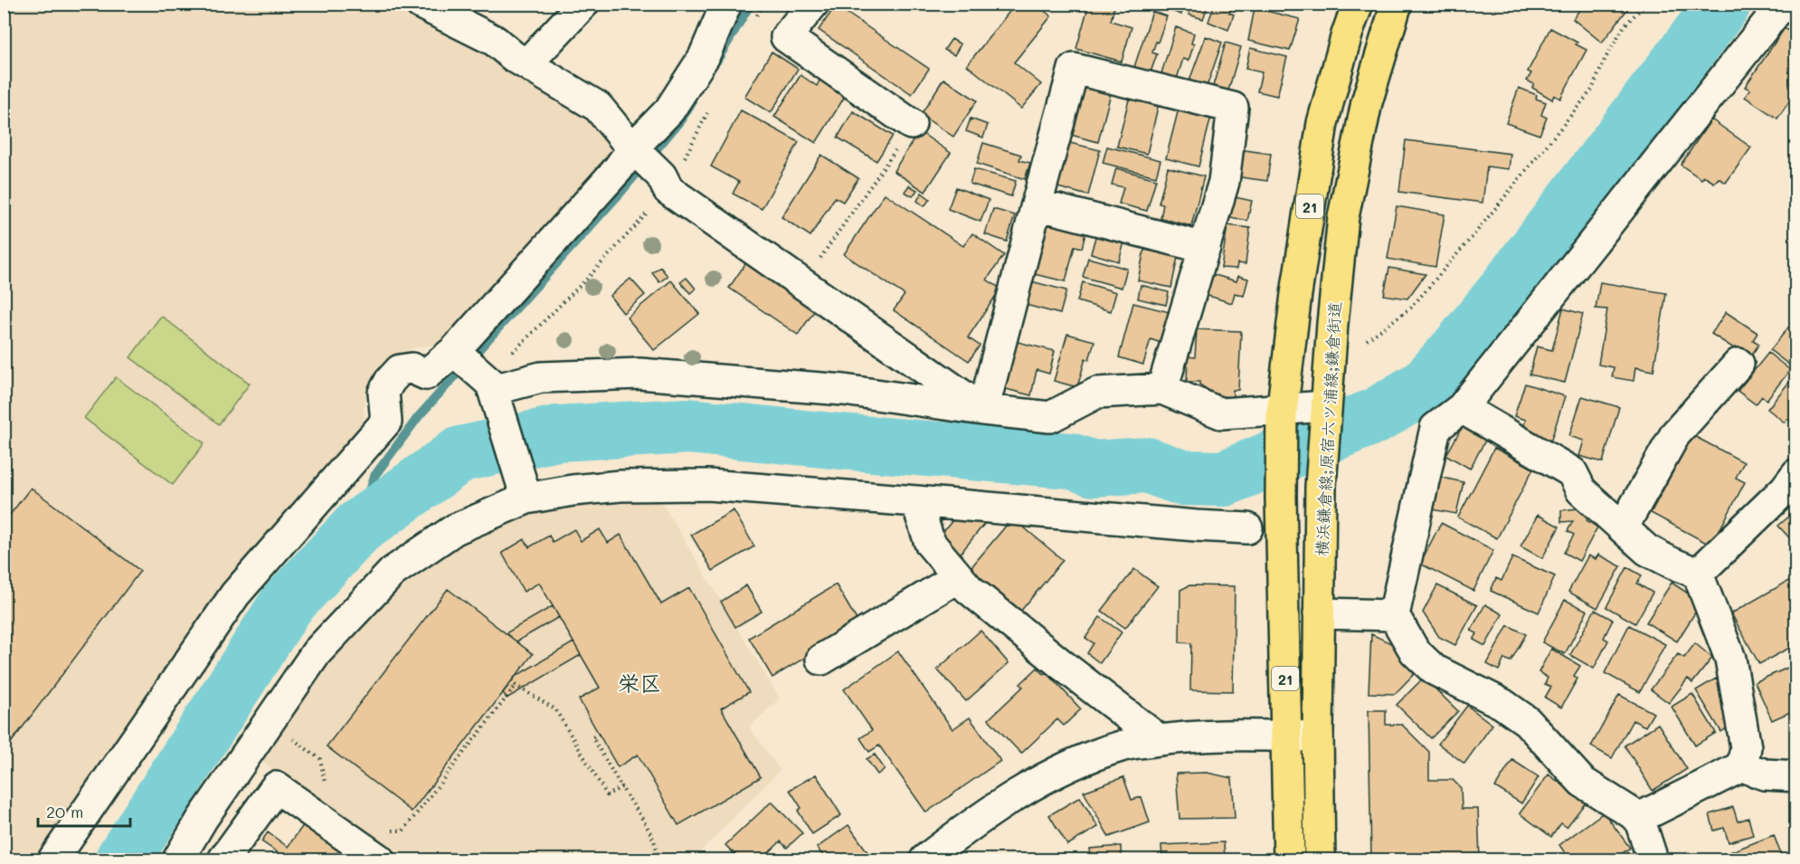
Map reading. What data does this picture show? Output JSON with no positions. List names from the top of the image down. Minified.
{"streets":{"main road":["21","横浜鎌倉線;原宿六ツ浦線;鎌倉街道"]},"districts":["栄区"],"scale_bar":"20 m"}
